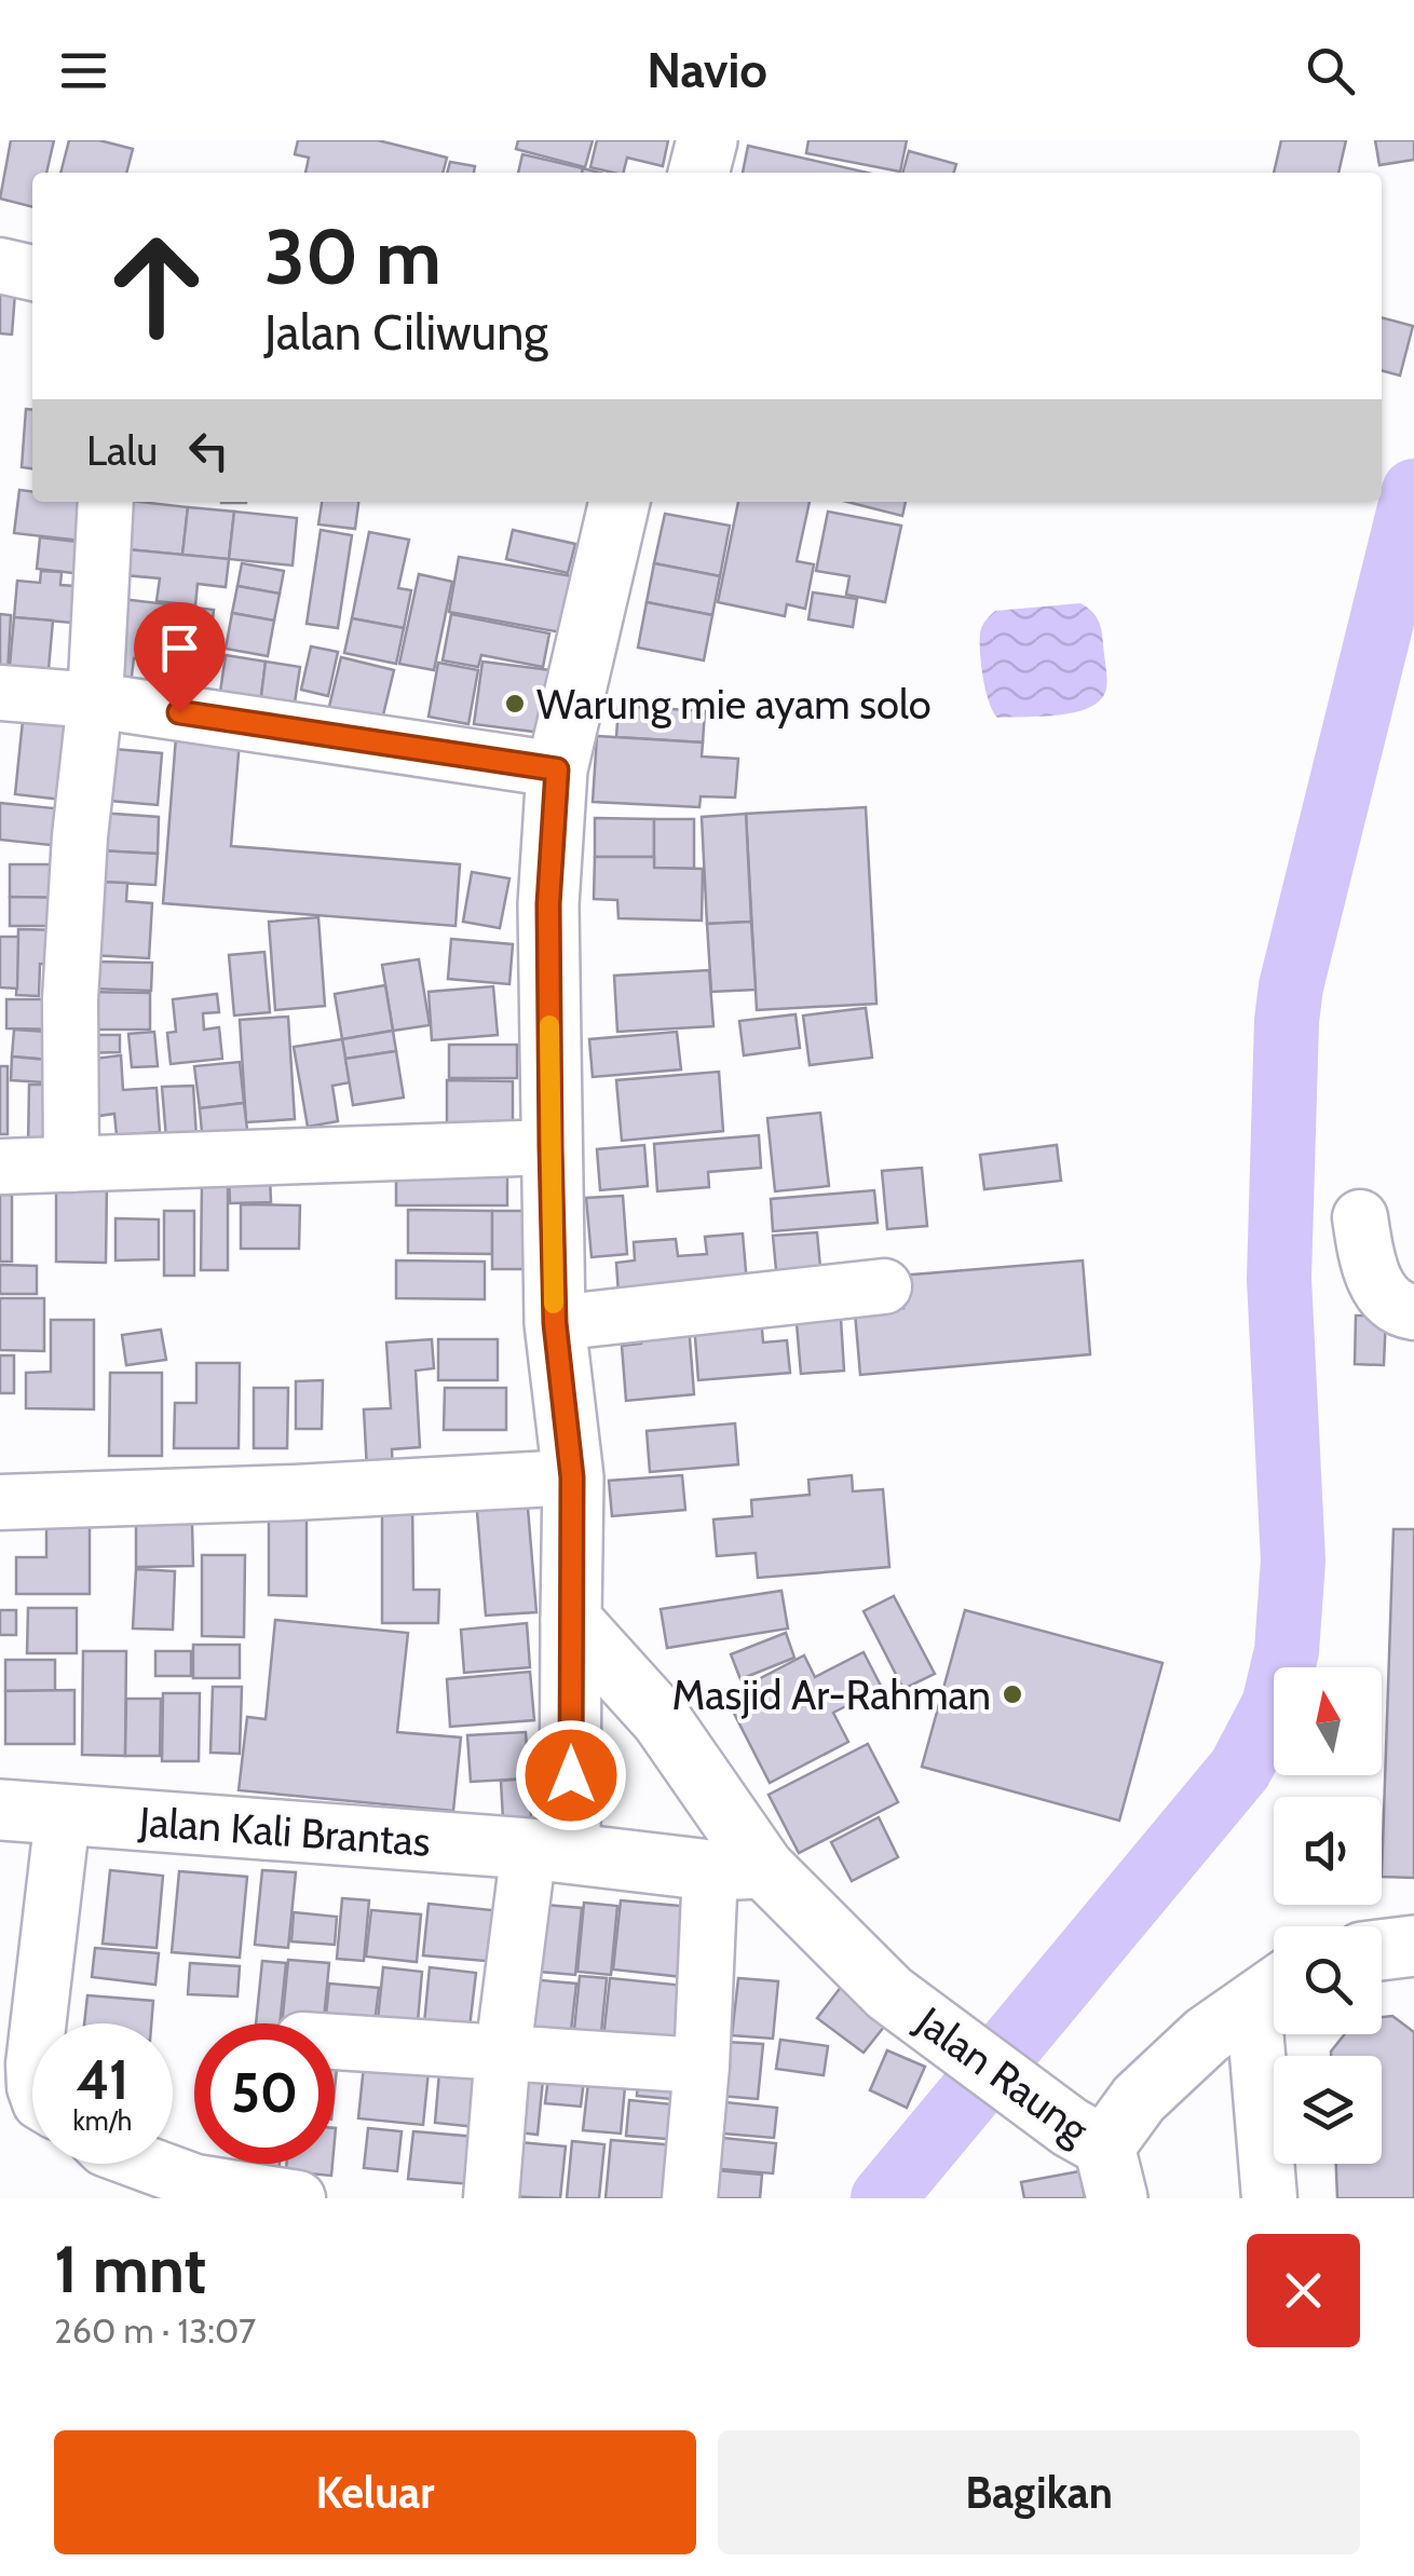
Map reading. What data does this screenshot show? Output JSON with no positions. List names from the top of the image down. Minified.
{"streets":{"main road":["Jalan Kali Brantas","Jalan Raung"]},"crossings":[["Jalan Kali Brantas","Jalan Raung"]],"places":["Warung mie ayam solo","Masjid Ar-Rahman"],"north":"top","page":{"header":"Navio","turn":["30 m","Jalan Ciliwung"],"then":"Lalu","speed":"41 km/h","limit":"50","heading":["1 mnt","260 m · 13:07"],"buttons":["Keluar","Bagikan"]}}
